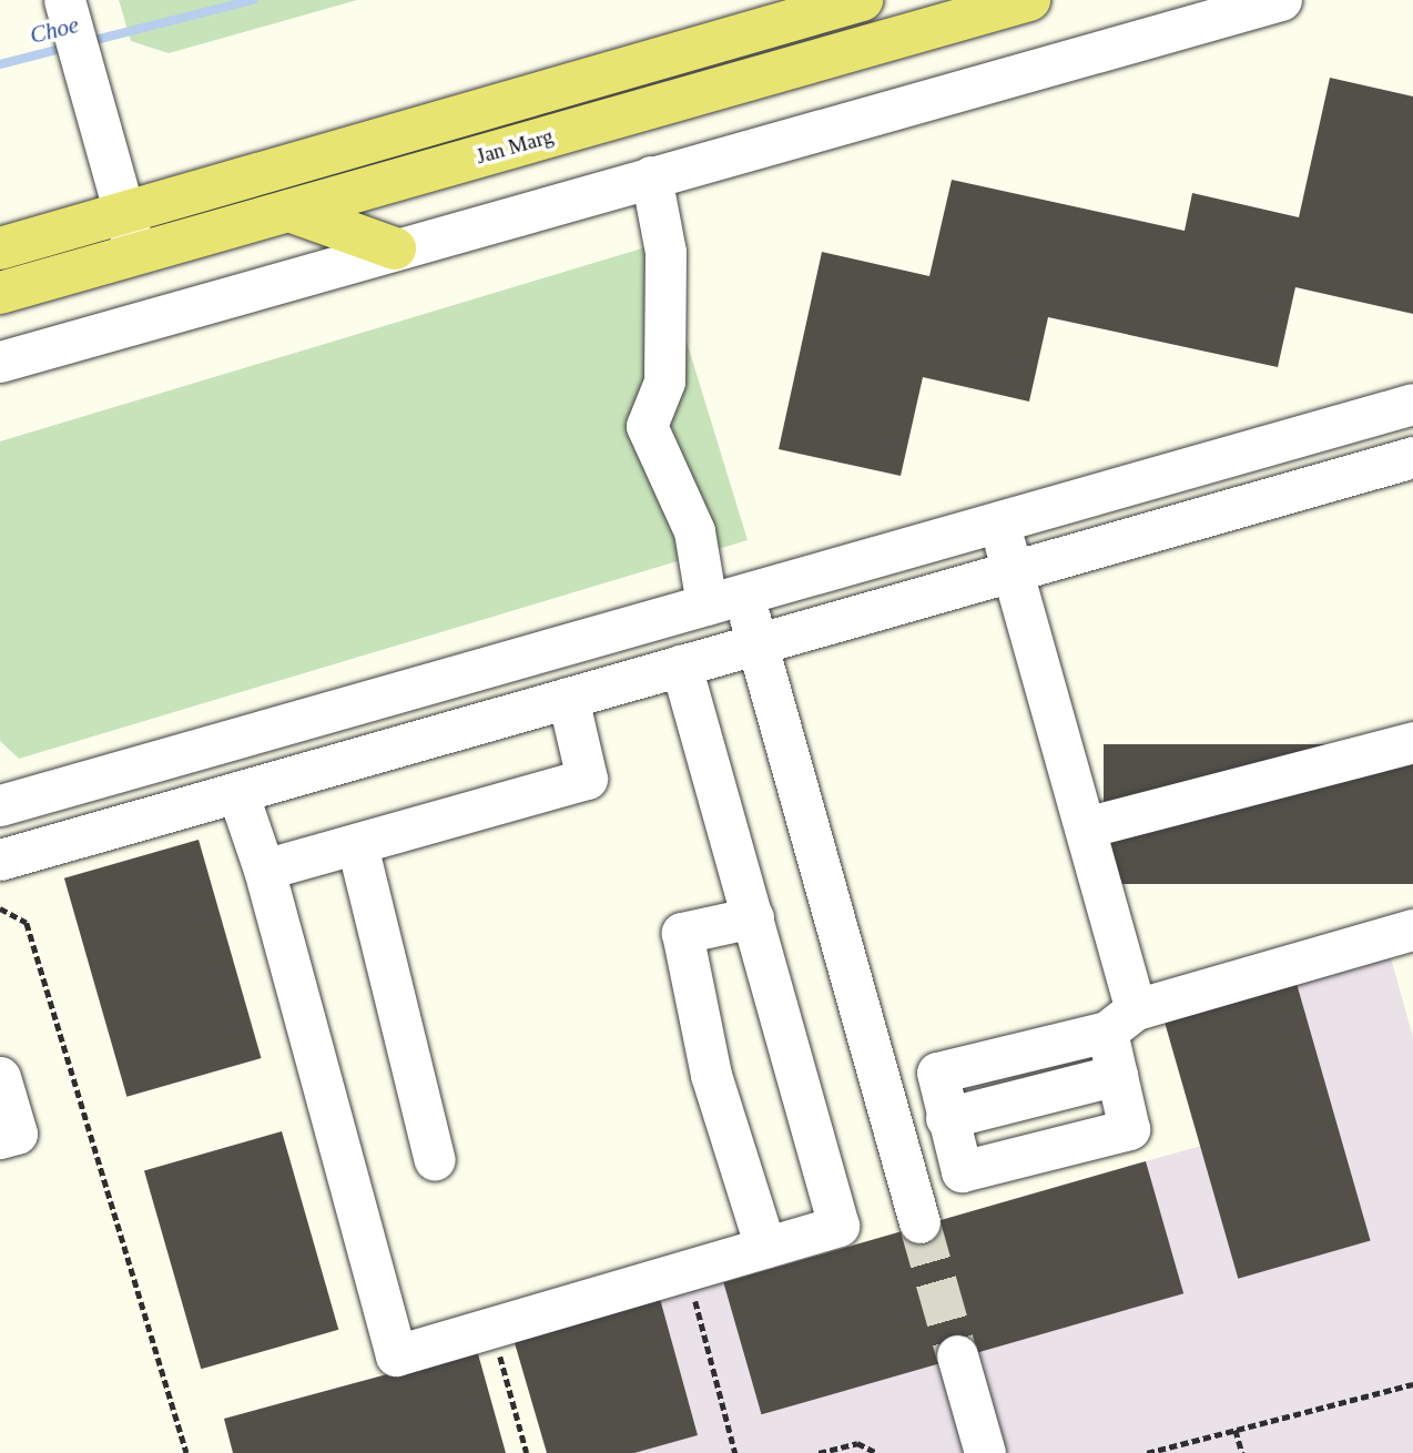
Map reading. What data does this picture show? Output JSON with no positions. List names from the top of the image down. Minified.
{"streets":{"main road":["Jan Marg"]},"water":["Choe"]}
